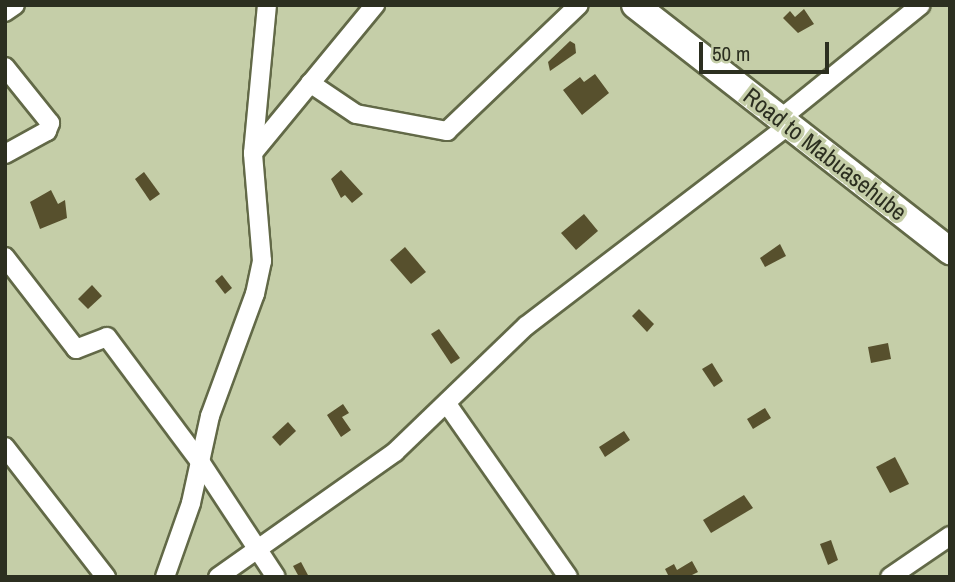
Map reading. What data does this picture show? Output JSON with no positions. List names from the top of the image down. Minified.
{"streets":{"main road":["Road to Mabuasehube"]},"scale_bar":"50 m"}
